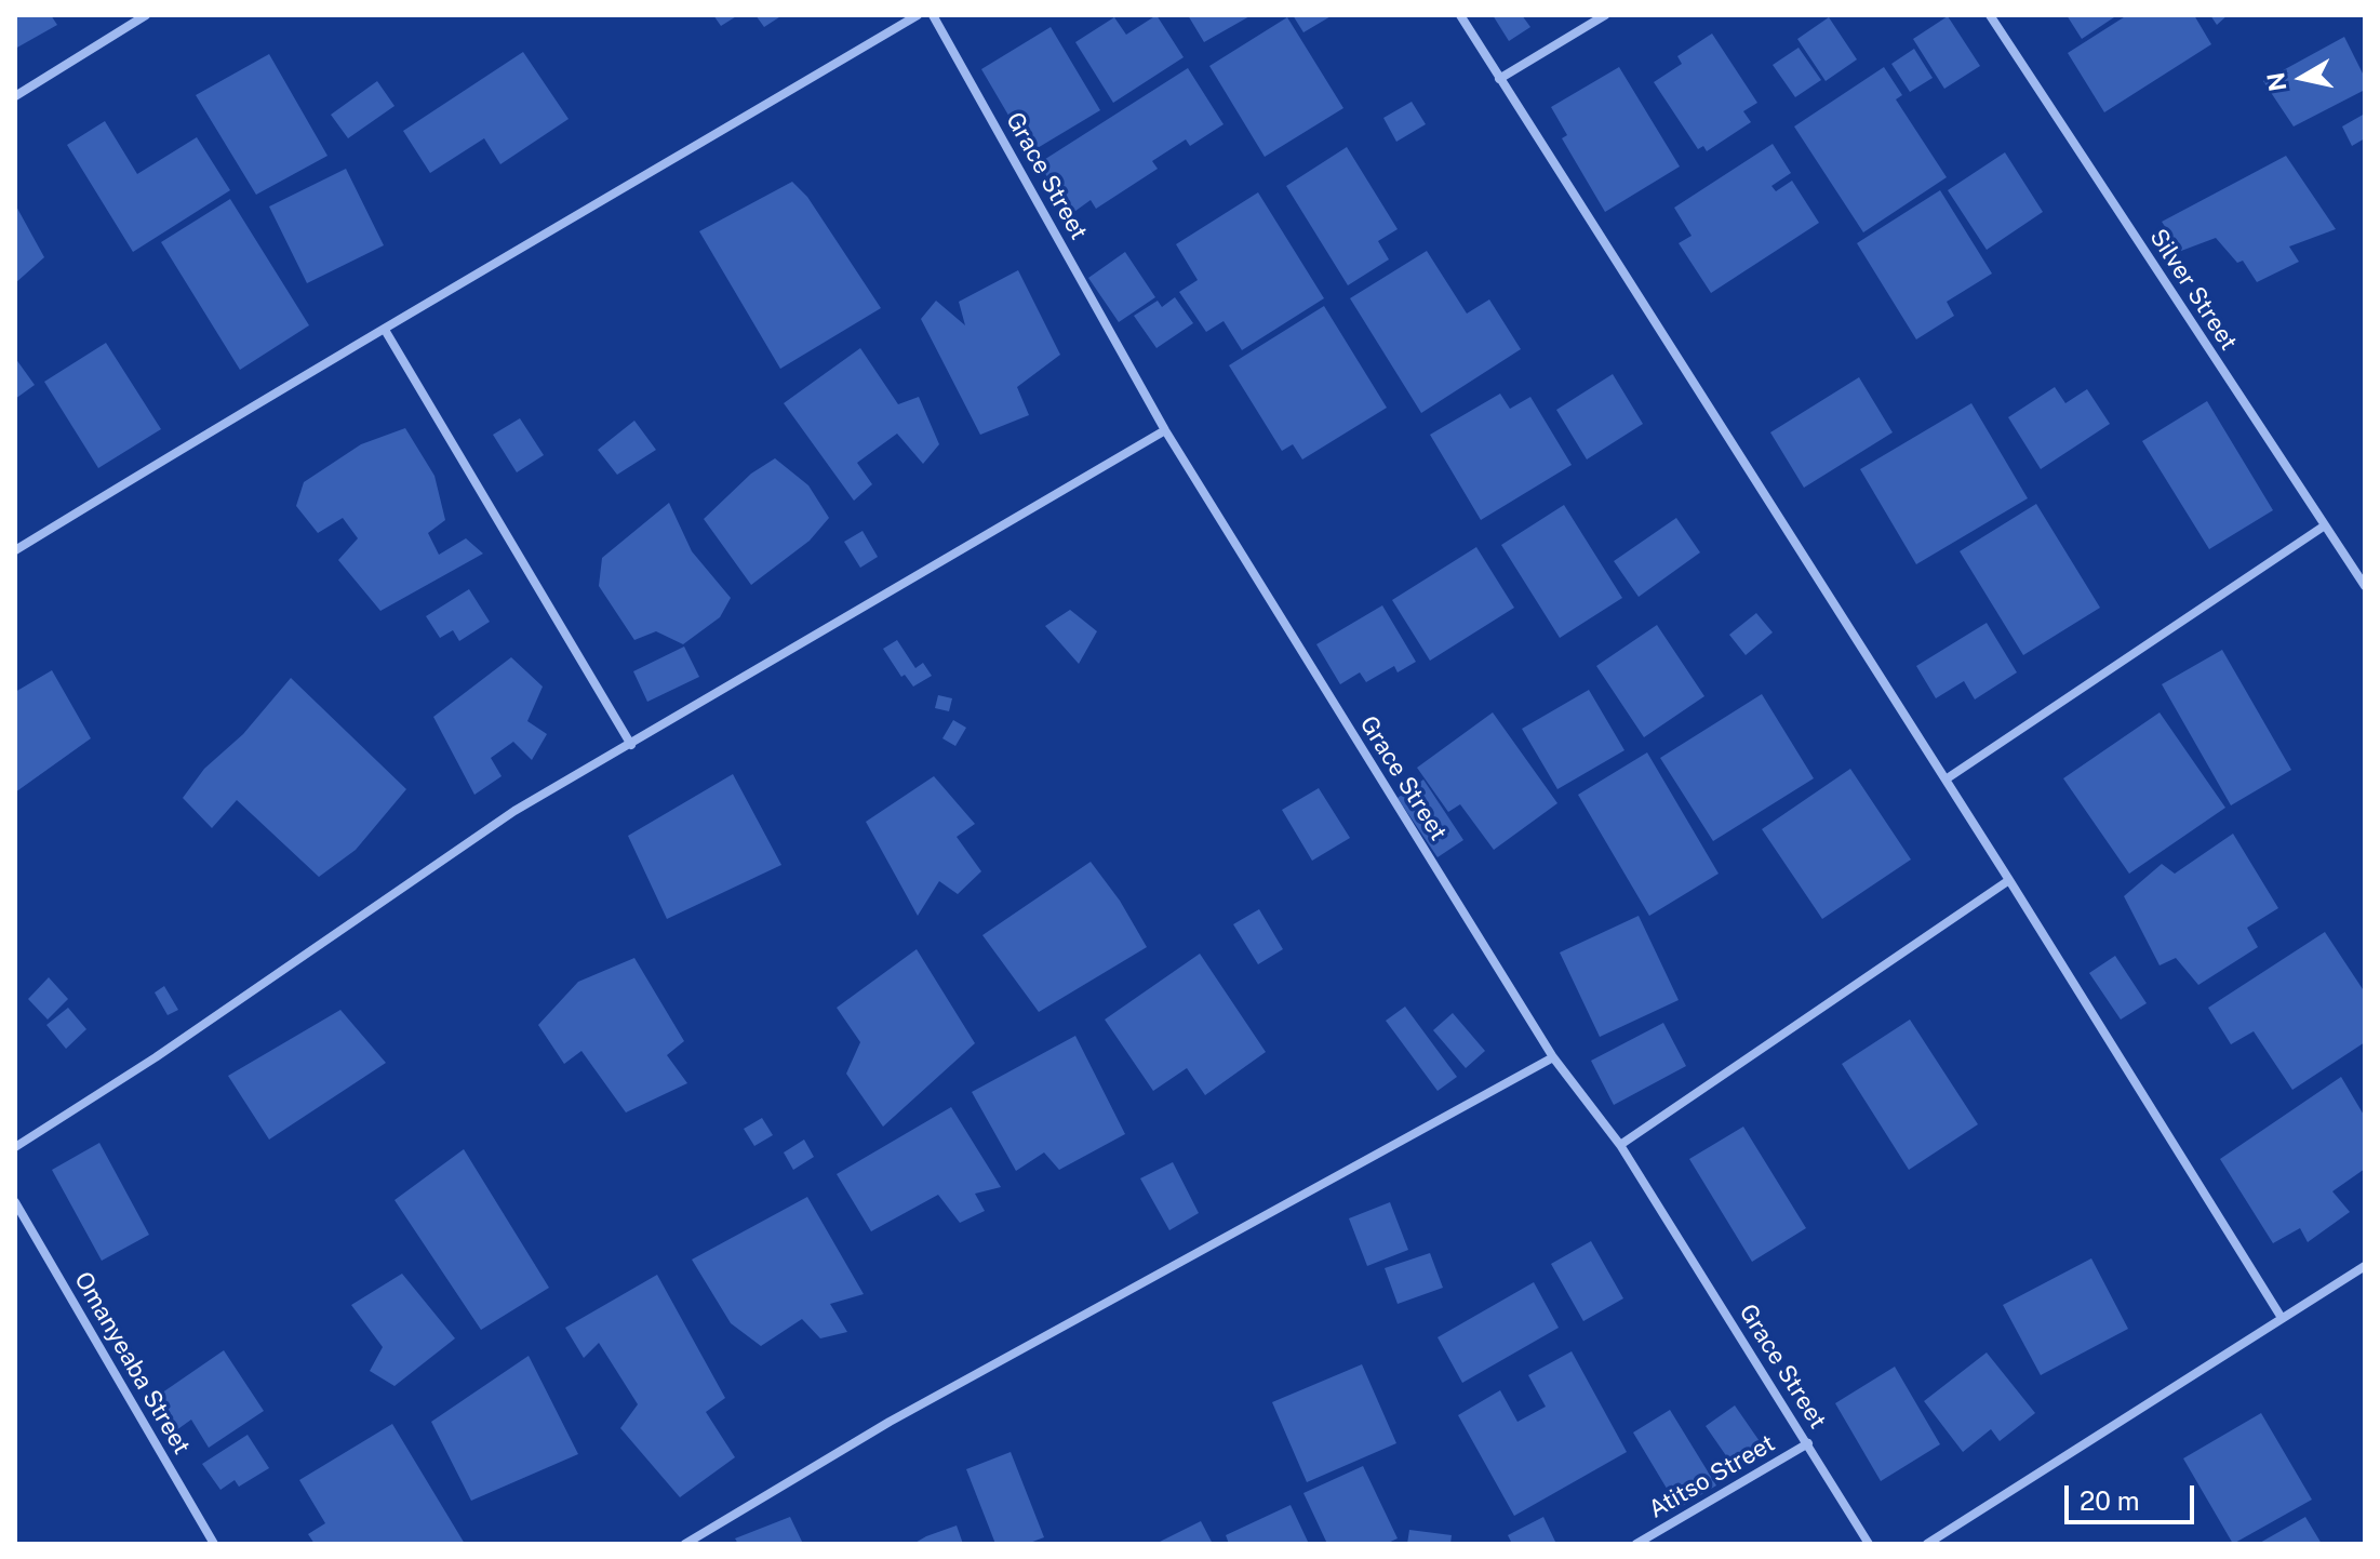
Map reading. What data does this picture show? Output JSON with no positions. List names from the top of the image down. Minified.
{"streets":{"street":["Grace Street","Silver Street","Omanyeaba Street","Atitso Street"]},"crossings":[["Grace Street","Atitso Street"]],"scale_bar":"20 m","north":"left"}
